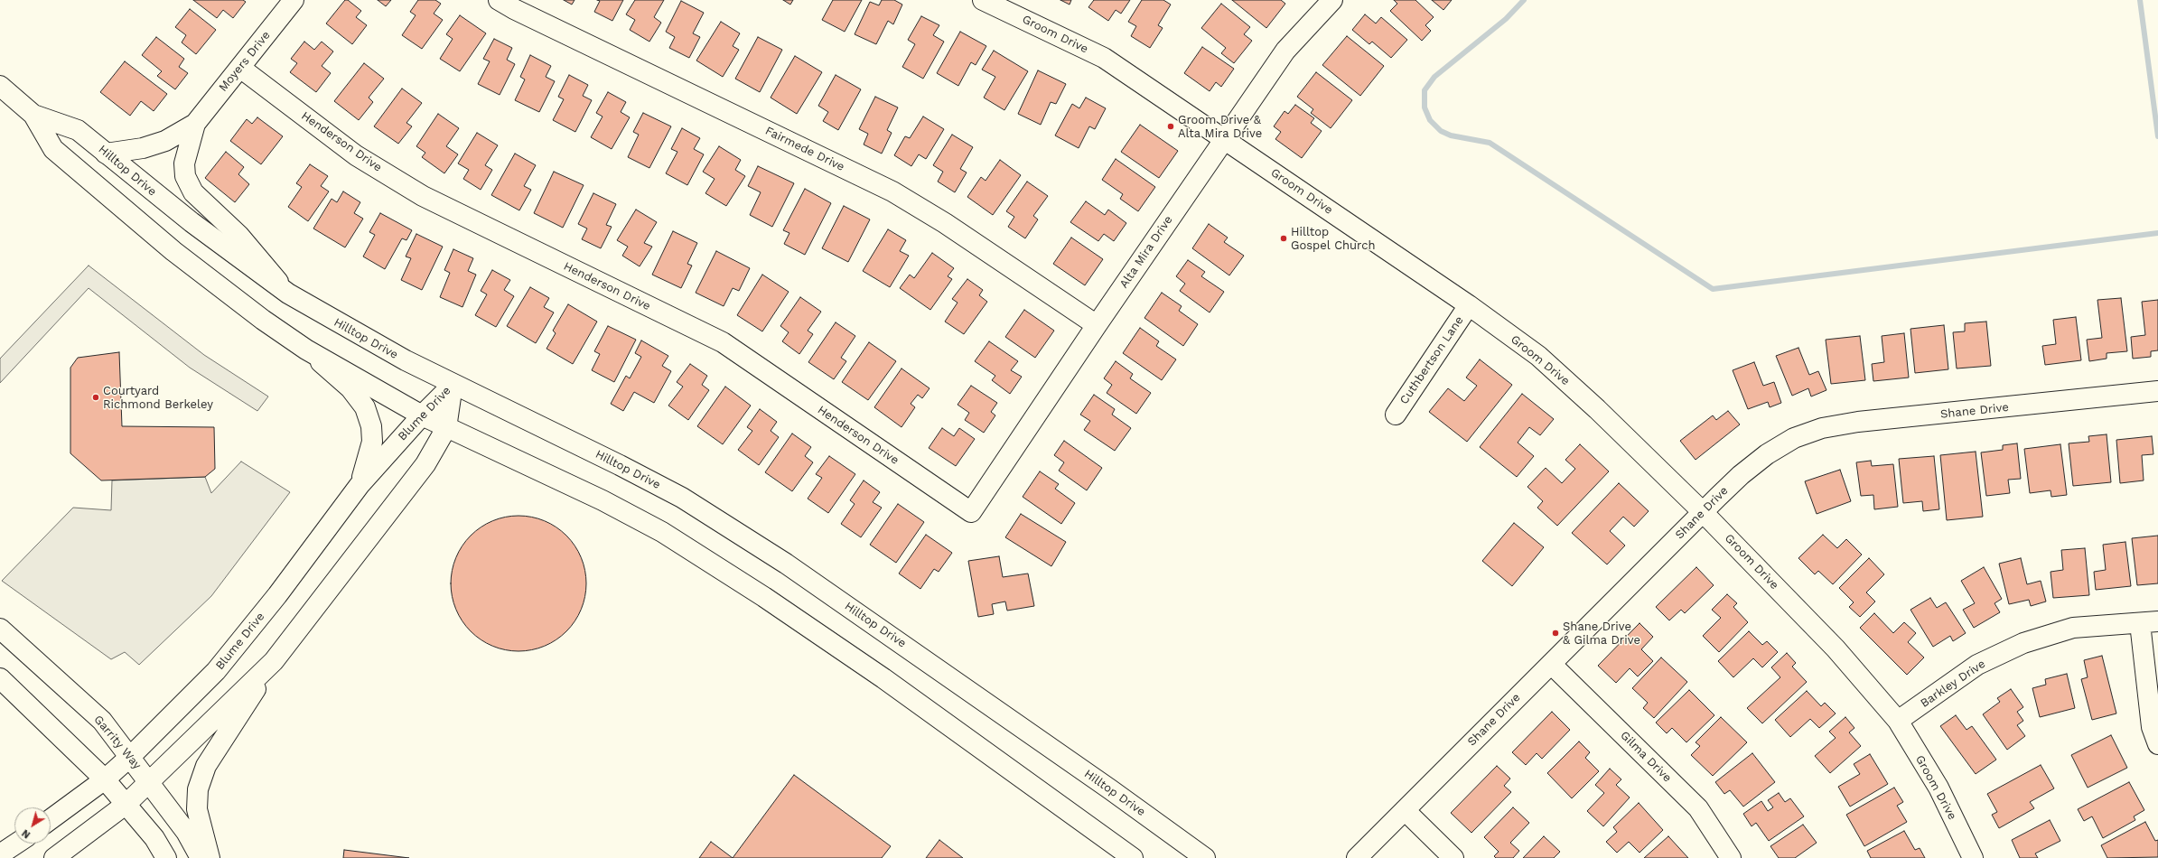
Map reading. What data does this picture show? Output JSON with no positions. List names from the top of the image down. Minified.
{"streets":{"street":["Groom Drive","Moyers Drive","Henderson Drive","Fairmede Drive","Hilltop Drive","Alta Mira Drive","Cuthbertson Lane","Shane Drive","Blume Drive","Barkley Drive","Garrity Way","Gilma Drive"]},"crossings":[["Groom Drive","Alta Mira Drive"],["Groom Drive","Cuthbertson Lane"],["Groom Drive","Shane Drive"],["Groom Drive","Barkley Drive"],["Moyers Drive","Henderson Drive"],["Henderson Drive","Alta Mira Drive"],["Fairmede Drive","Alta Mira Drive"],["Hilltop Drive","Blume Drive"],["Shane Drive","Gilma Drive"],["Blume Drive","Garrity Way"]],"places":["Groom Drive & Alta Mira Drive","Hilltop Gospel Church","Courtyard Richmond Berkeley","Shane Drive & Gilma Drive"],"north":"bottom left"}
